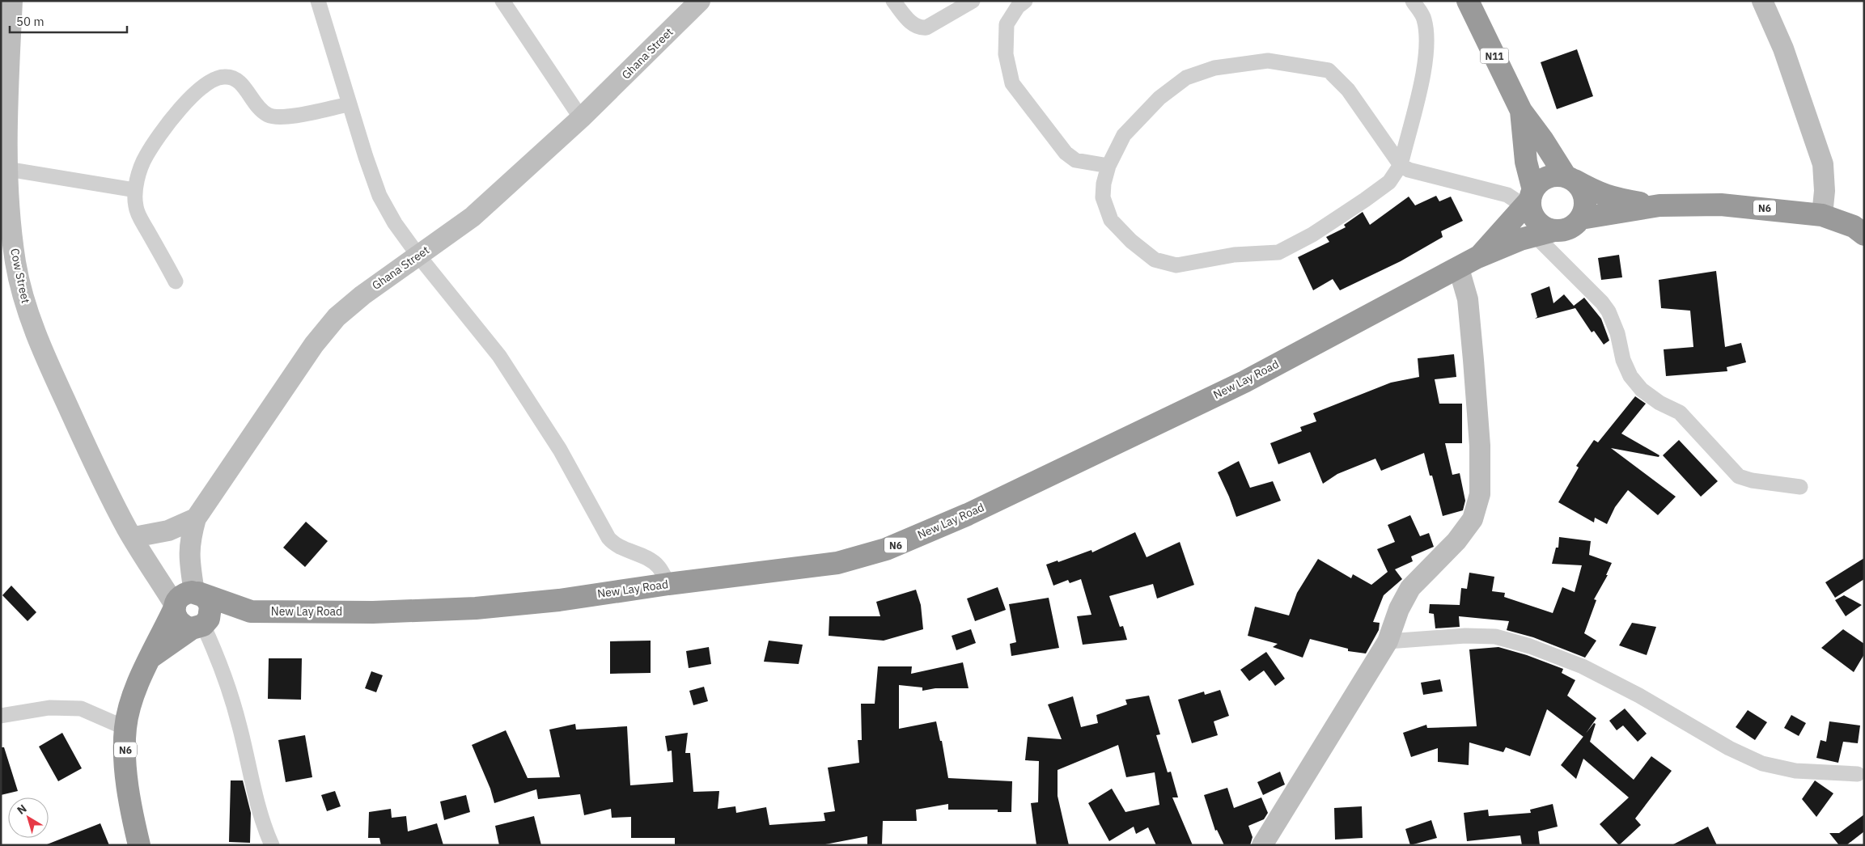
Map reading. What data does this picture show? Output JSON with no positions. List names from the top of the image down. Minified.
{"streets":{"highway":["N11","N6","New Lay Road"],"street":["Ghana Street","Cow Street"]},"crossings":[["Ghana Street","N6"],["Ghana Street","Cow Street"],["N11","N6"],["N6","Cow Street"],["N6","New Lay Road"]],"scale_bar":"50 m","north":"top left"}
